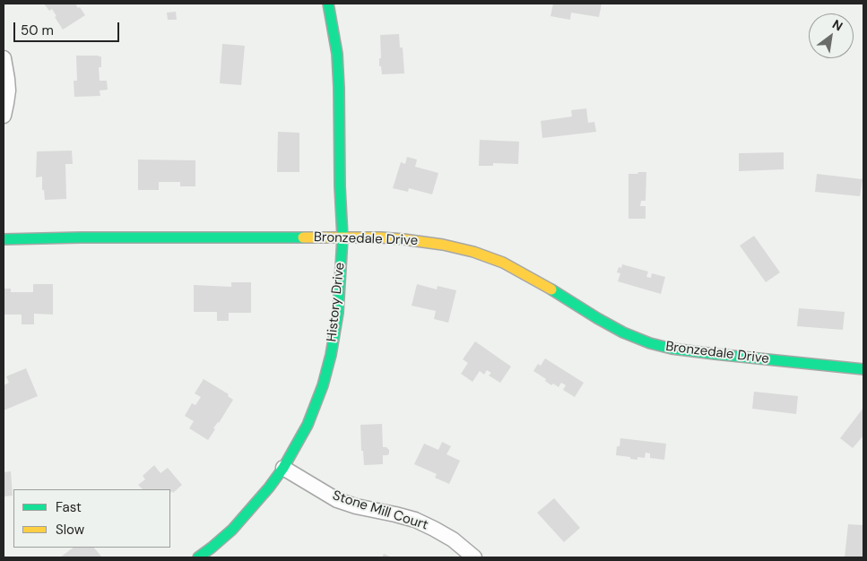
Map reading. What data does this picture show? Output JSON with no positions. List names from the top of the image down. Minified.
{"streets":{"street":["Bronzedale Drive","History Drive","Stone Mill Court"]},"crossings":[["Bronzedale Drive","History Drive"],["History Drive","Stone Mill Court"]],"legend":["Fast","Slow"],"scale_bar":"50 m","north":"top right"}
